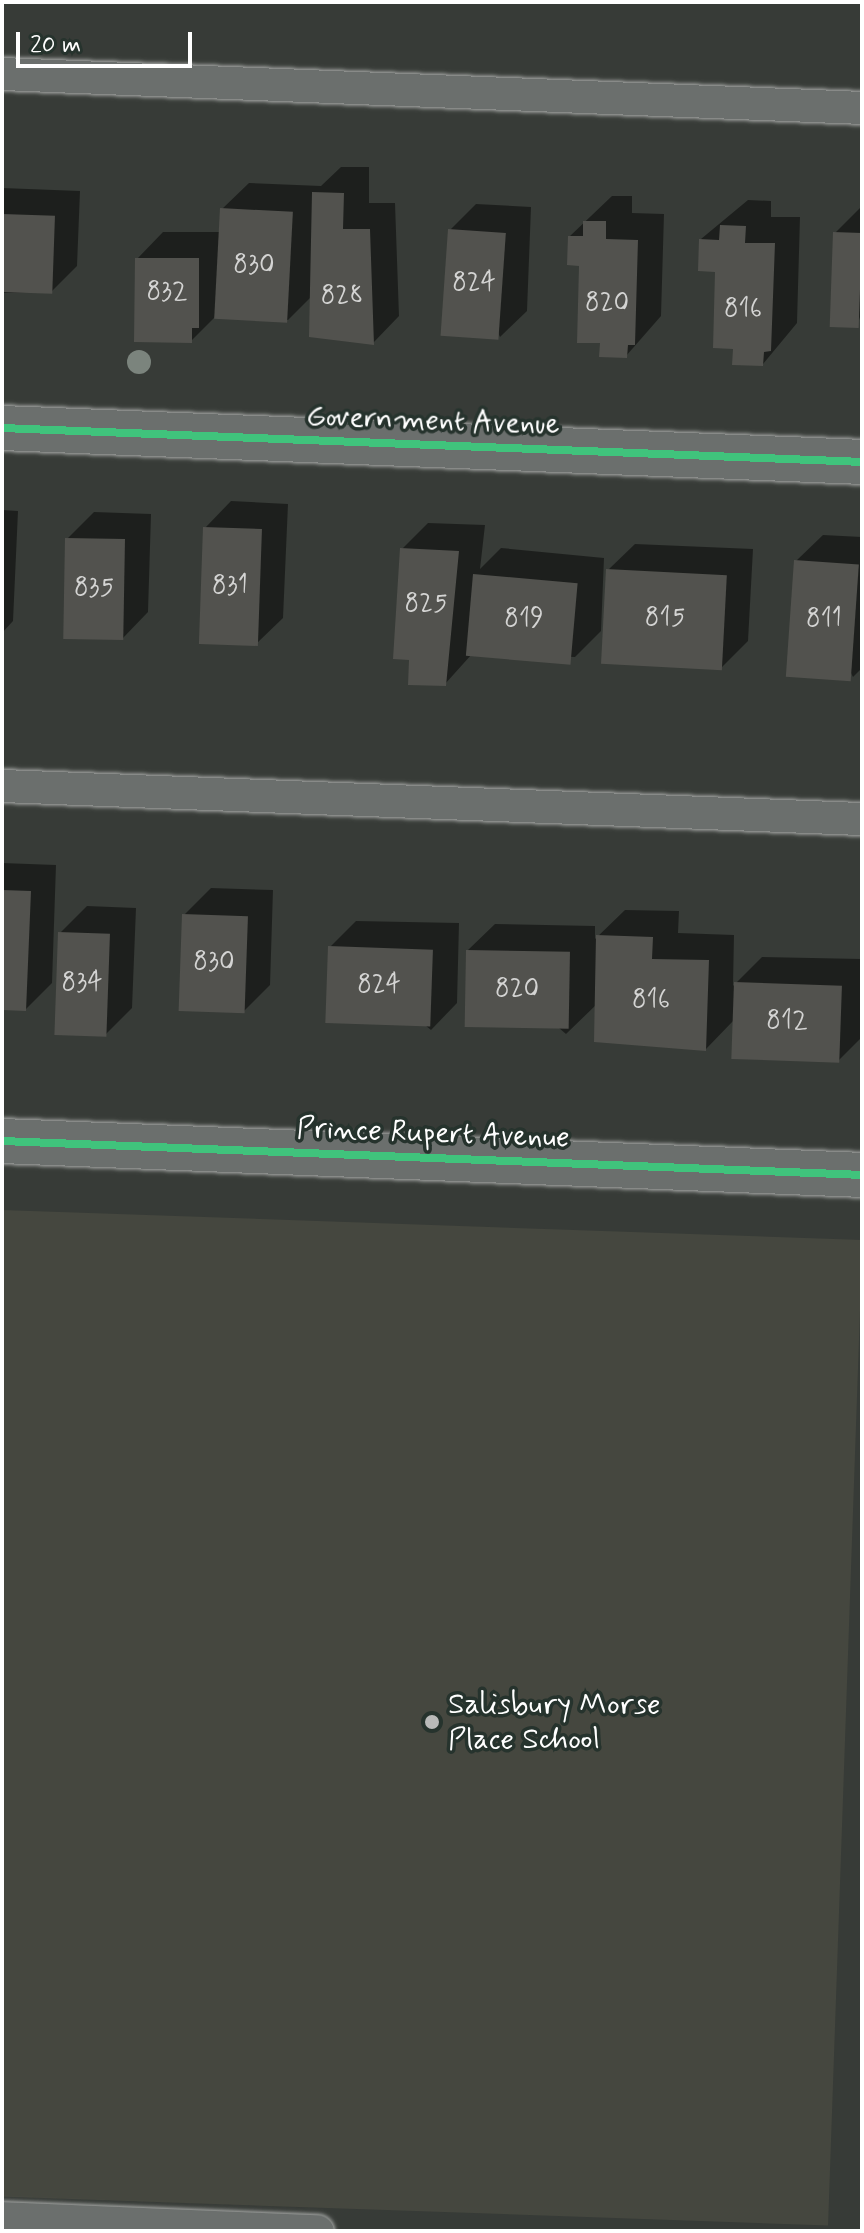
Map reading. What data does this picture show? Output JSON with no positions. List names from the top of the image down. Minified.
{"streets":{"street":["Government Avenue","Prince Rupert Avenue"]},"places":["Salisbury Morse Place School"],"house_numbers":["830","824","832","828","820","816","831","835","825","815","819","811","830","834","824","820","816","812"],"scale_bar":"20 m"}
